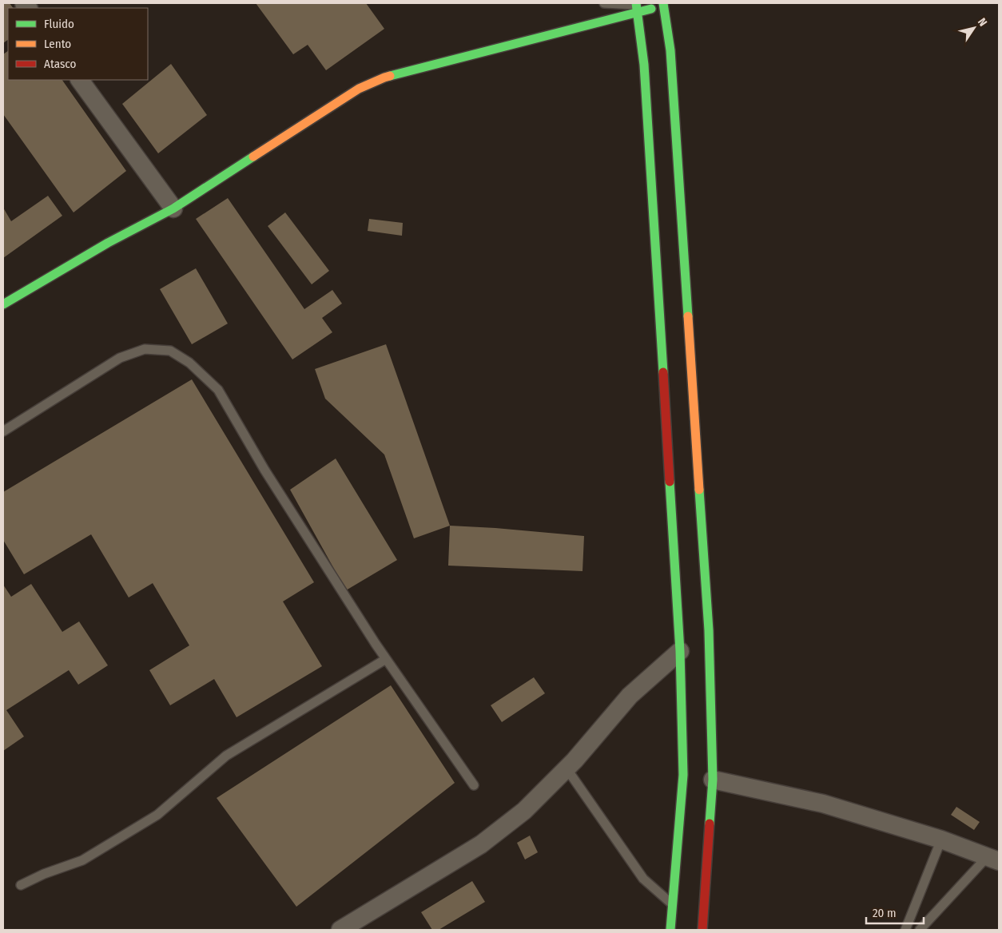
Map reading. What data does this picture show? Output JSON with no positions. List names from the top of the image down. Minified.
{"legend":["Fluido","Lento","Atasco"],"scale_bar":"20 m","north":"top right"}
